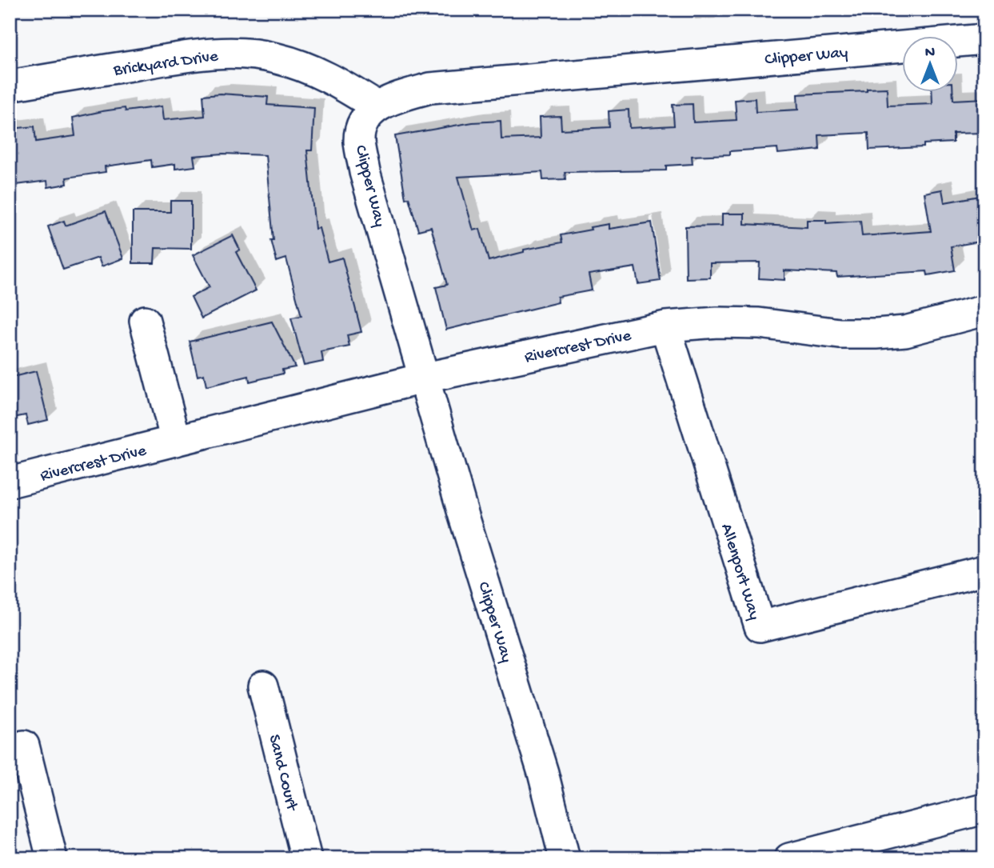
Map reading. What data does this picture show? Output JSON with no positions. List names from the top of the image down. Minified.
{"streets":{"street":["Clipper Way","Brickyard Drive","Rivercrest Drive","Allenport Way","Sand Court"]},"crossings":[["Clipper Way","Brickyard Drive"],["Clipper Way","Rivercrest Drive"],["Rivercrest Drive","Allenport Way"]],"north":"top"}
